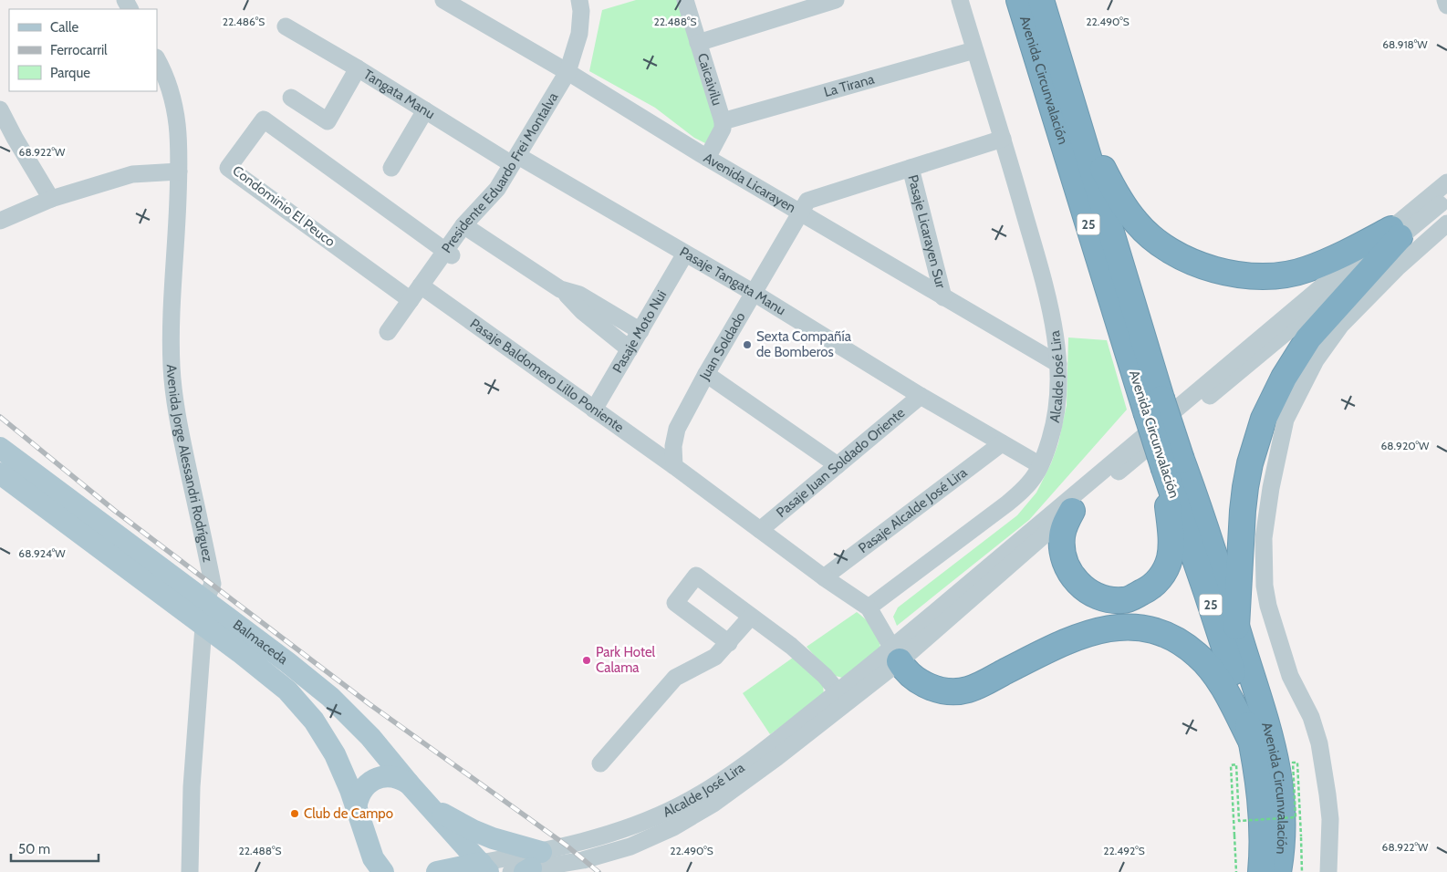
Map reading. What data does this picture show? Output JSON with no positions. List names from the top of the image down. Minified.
{"streets":{"highway":["Avenida Circunvalación","25"],"main road":["Balmaceda"],"street":["Caicaivilu","La Tirana","Tangata Manu","Presidente Eduardo Frei Montalva","Avenida Licarayen","Condominio El Peuco","Pasaje Licarayen Sur","Pasaje Tangata Manu","Pasaje Moto Nui","Juan Soldado","Pasaje Baldomero Lillo Poniente","Alcalde José Lira","Avenida Jorge Alessandri Rodríguez","Pasaje Juan Soldado Oriente","Pasaje Alcalde José Lira"]},"crossings":[["Caicaivilu","La Tirana"],["Caicaivilu","Avenida Licarayen"],["La Tirana","Alcalde José Lira"],["Tangata Manu","Presidente Eduardo Frei Montalva"],["Tangata Manu","Pasaje Tangata Manu"],["Presidente Eduardo Frei Montalva","Avenida Licarayen"],["Presidente Eduardo Frei Montalva","Condominio El Peuco"],["Presidente Eduardo Frei Montalva","Pasaje Tangata Manu"],["Presidente Eduardo Frei Montalva","Pasaje Baldomero Lillo Poniente"],["Avenida Licarayen","Pasaje Licarayen Sur"],["Avenida Licarayen","Juan Soldado"],["Avenida Licarayen","Alcalde José Lira"],["Pasaje Licarayen Sur","Juan Soldado"],["Pasaje Tangata Manu","Pasaje Moto Nui"],["Pasaje Tangata Manu","Juan Soldado"],["Pasaje Tangata Manu","Alcalde José Lira"],["Pasaje Tangata Manu","Pasaje Juan Soldado Oriente"],["Pasaje Tangata Manu","Pasaje Alcalde José Lira"],["Pasaje Moto Nui","Pasaje Baldomero Lillo Poniente"],["Juan Soldado","Pasaje Baldomero Lillo Poniente"],["Juan Soldado","Alcalde José Lira"],["Alcalde José Lira","Balmaceda"],["Avenida Jorge Alessandri Rodríguez","Balmaceda"]],"places":["Sexta Compañía de Bomberos","Park Hotel Calama","Club de Campo"],"legend":["Calle","Ferrocarril","Parque"],"scale_bar":"50 m","coordinates":["22.486°S","22.488°S","22.490°S","68.918°W","68.922°W","68.920°W","68.924°W","22.492°S"]}
